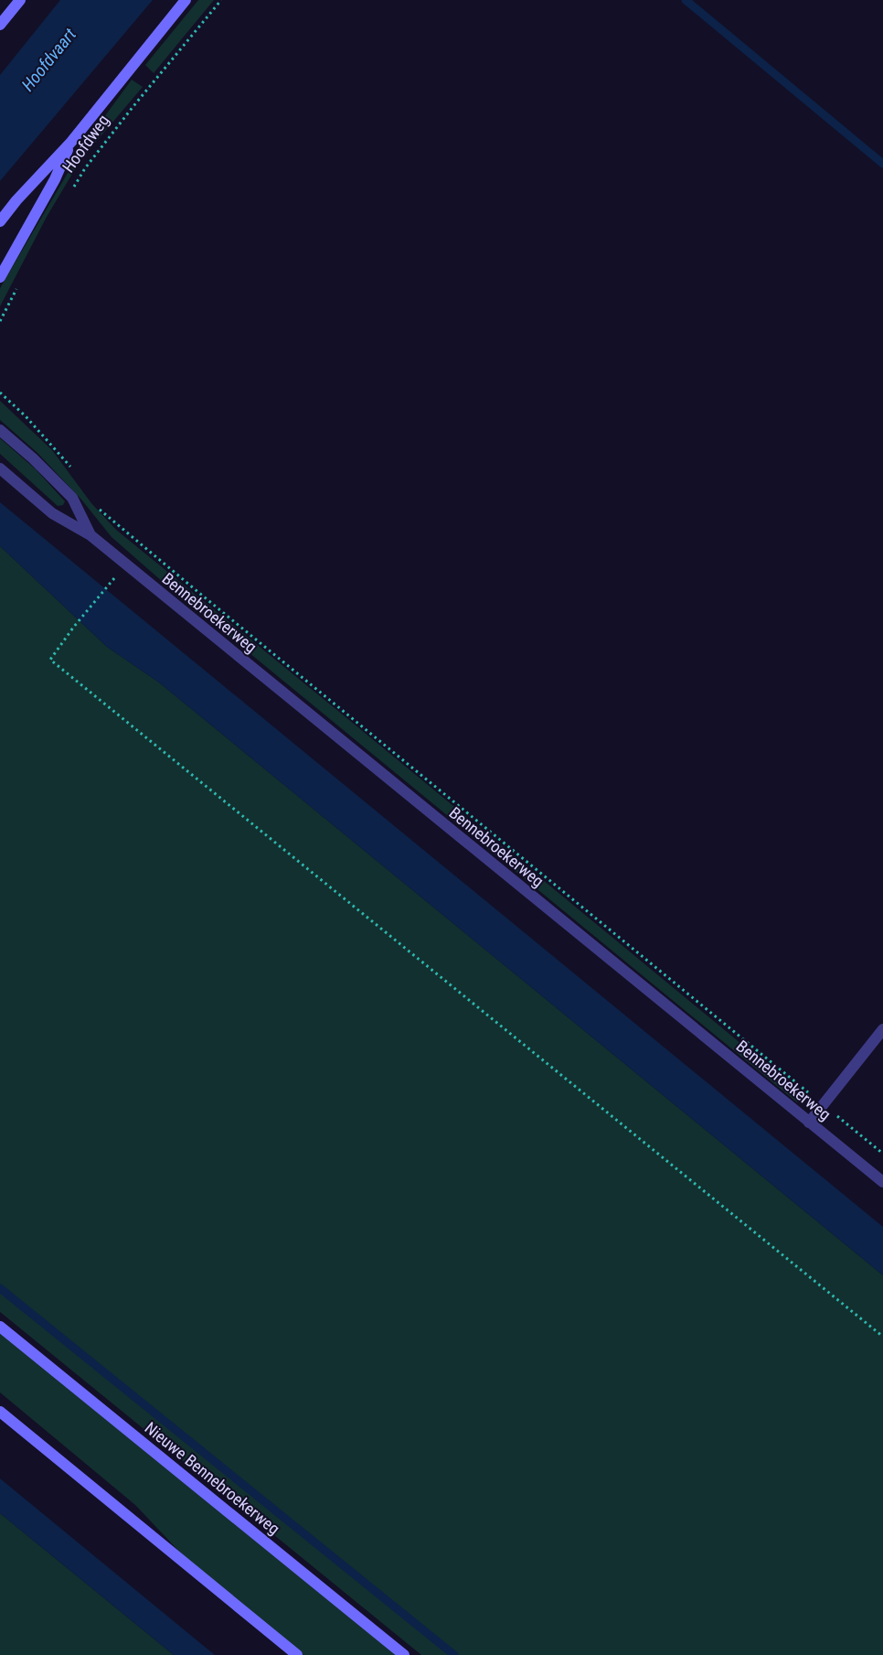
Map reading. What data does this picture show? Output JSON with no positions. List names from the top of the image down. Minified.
{"streets":{"main road":["Hoofdweg","Nieuwe Bennebroekerweg"],"street":["Bennebroekerweg"]},"water":["Hoofdvaart"]}
